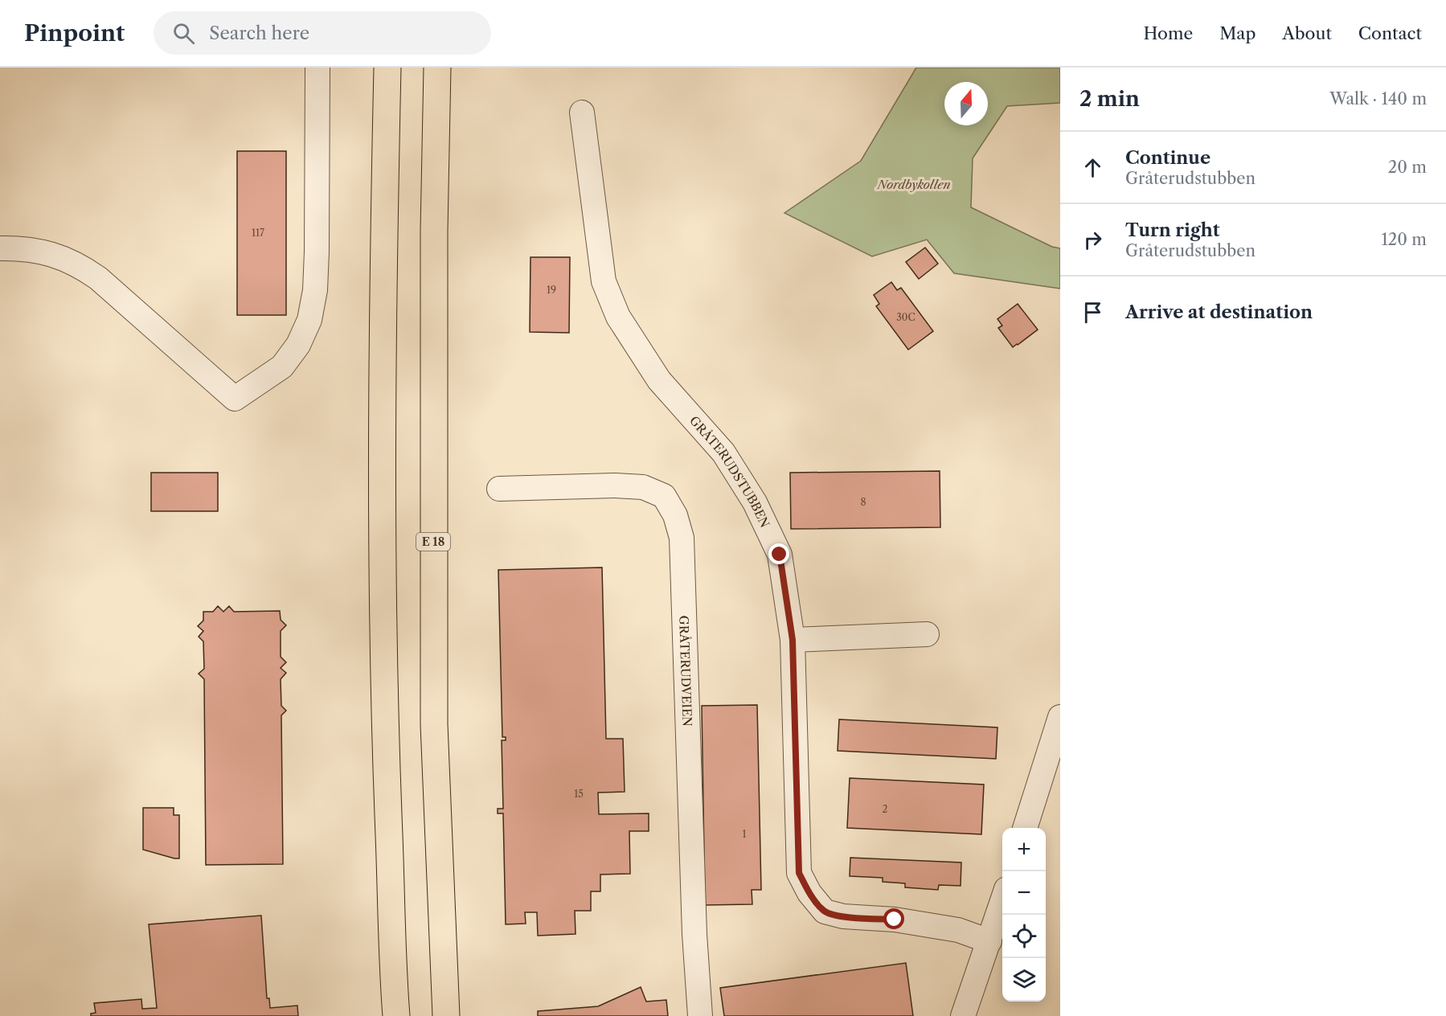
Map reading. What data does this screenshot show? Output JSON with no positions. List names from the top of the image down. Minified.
{"streets":{"highway":["E 18"],"street":["GRÅTERUDSTUBBEN","GRÅTERUDVEIEN"]},"parks":["Nordbykollen"],"house_numbers":["117","19","30C","8","15","2","1"],"north":"top","page":{"header":"Pinpoint","search":"Search here","nav":["Home","Map","About","Contact"],"heading":["2 min","Walk · 140 m"],"list":[["Continue","Gråterudstubben","20 m"],["Turn right","Gråterudstubben","120 m"],"Arrive at destination"],"map_buttons":["+","−"]}}
